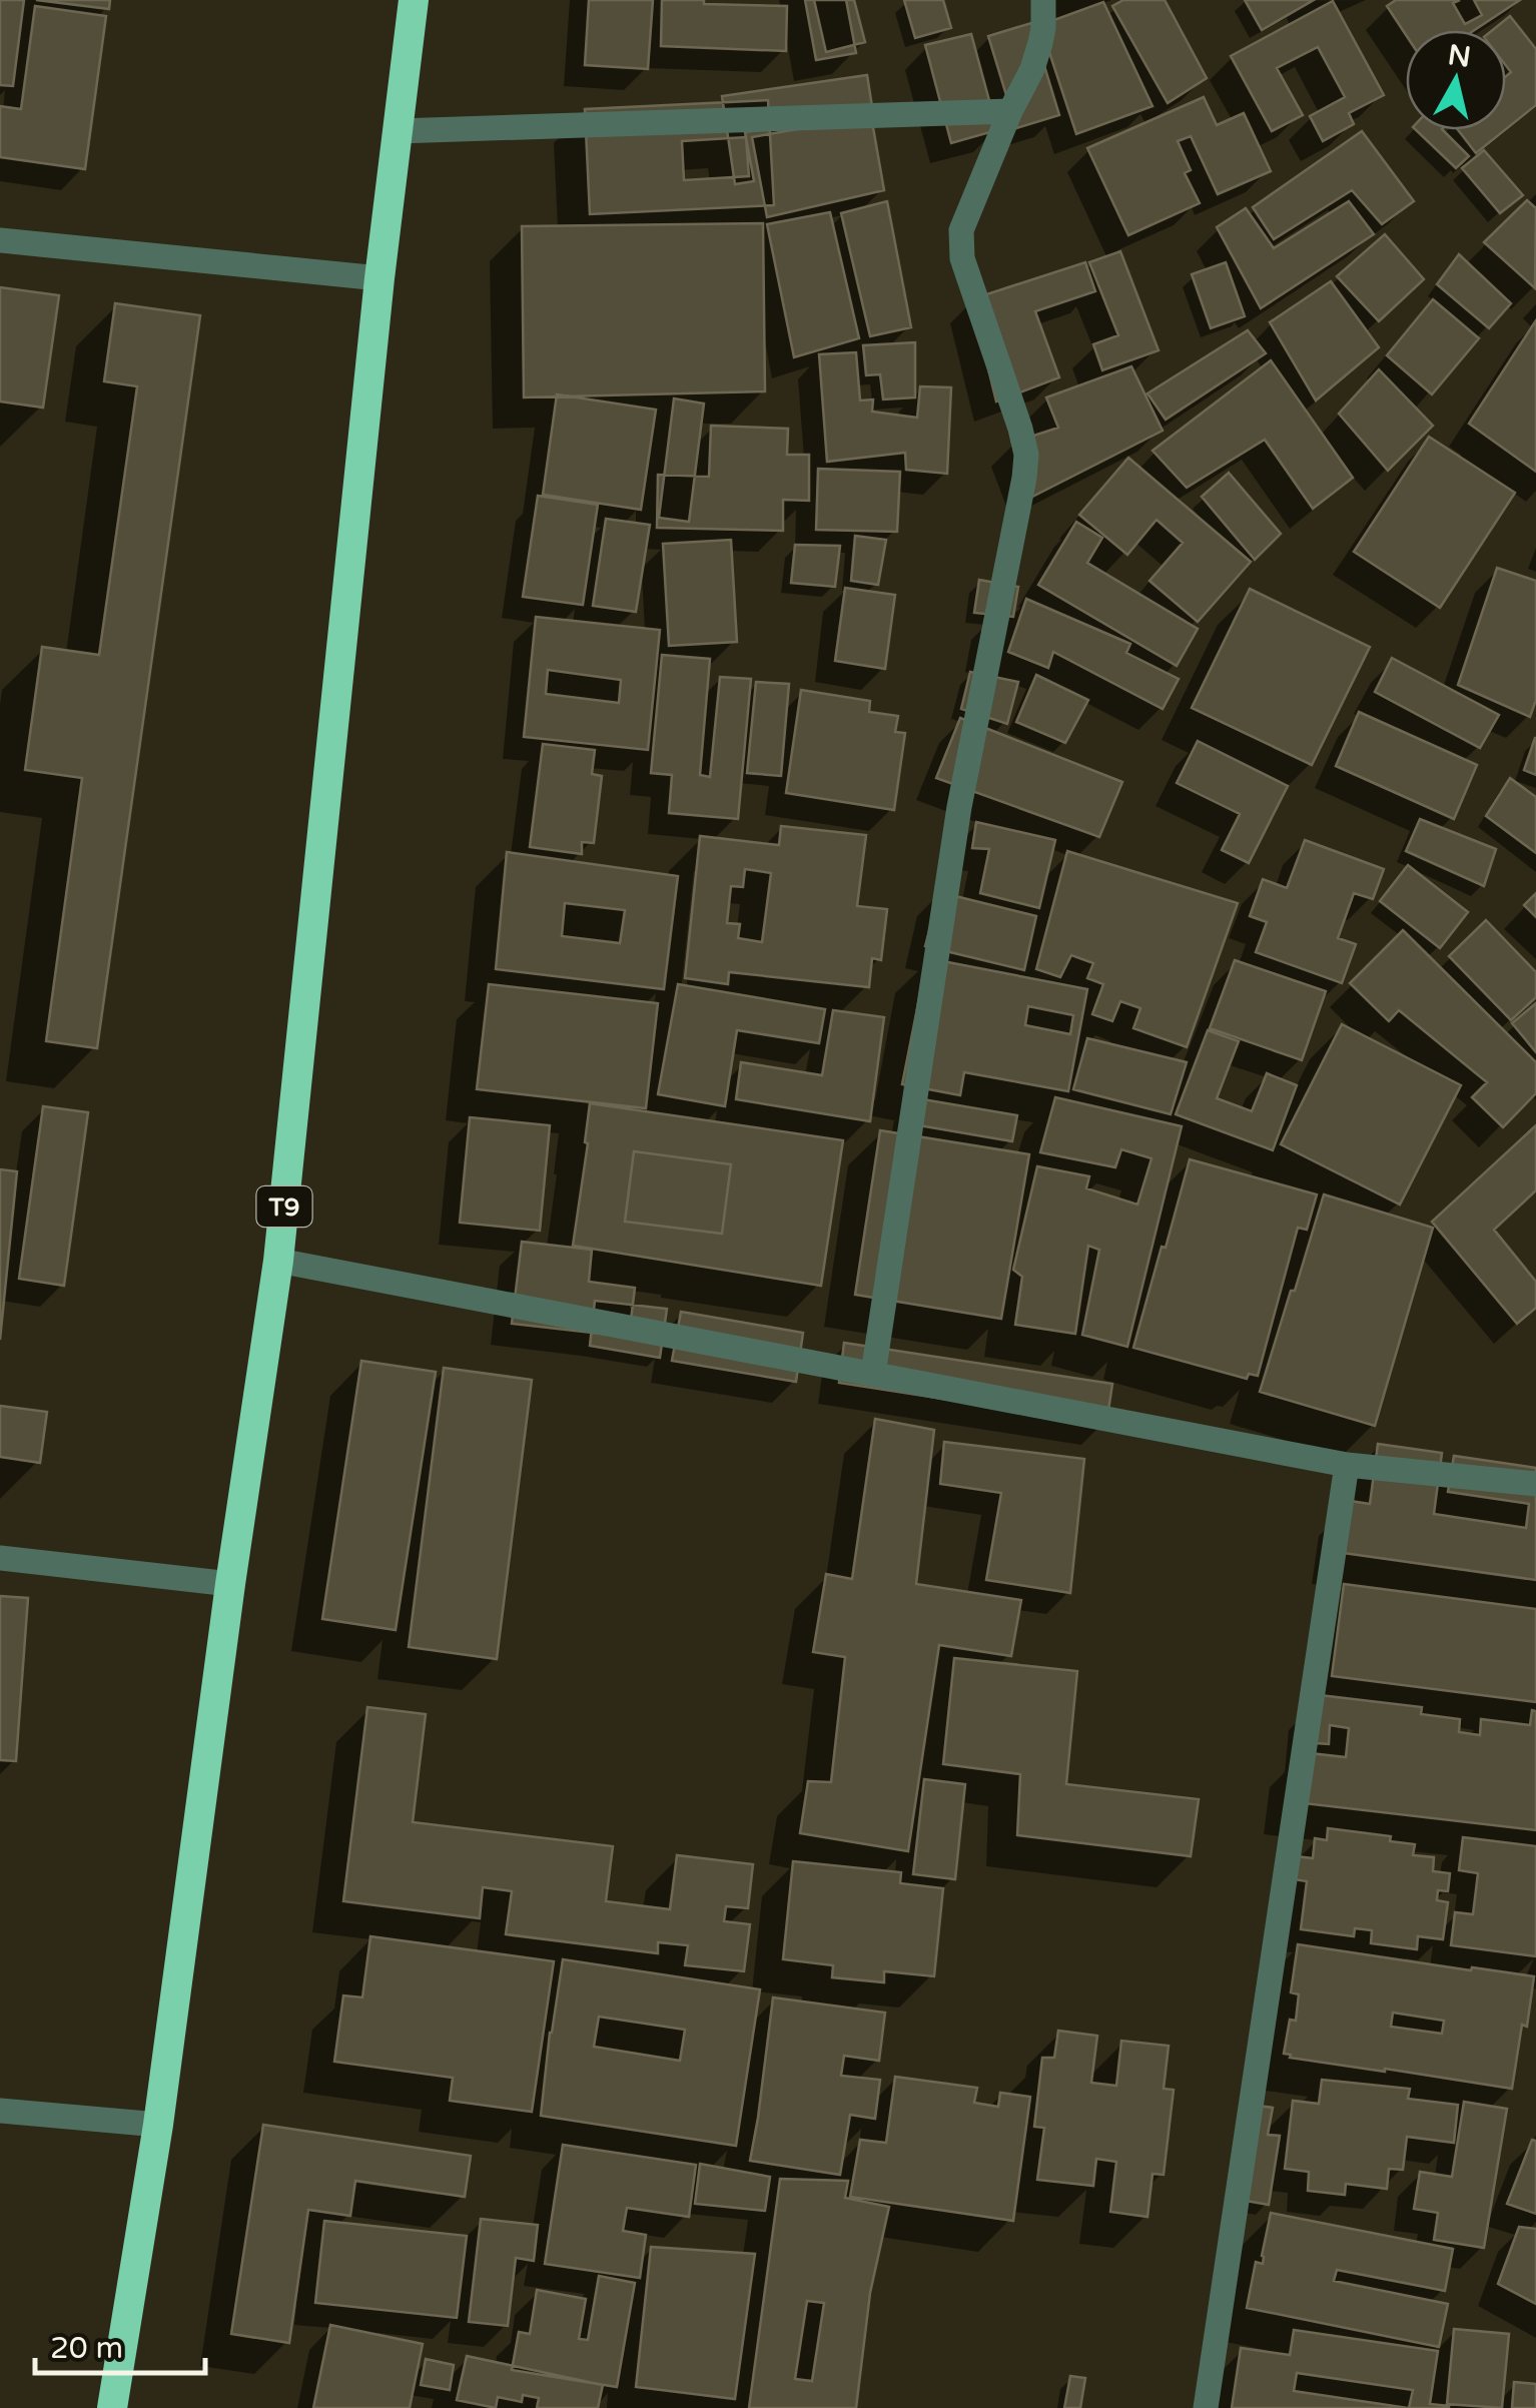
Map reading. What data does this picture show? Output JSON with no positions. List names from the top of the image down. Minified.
{"streets":{"highway":["T9"]},"scale_bar":"20 m","north":"top"}
